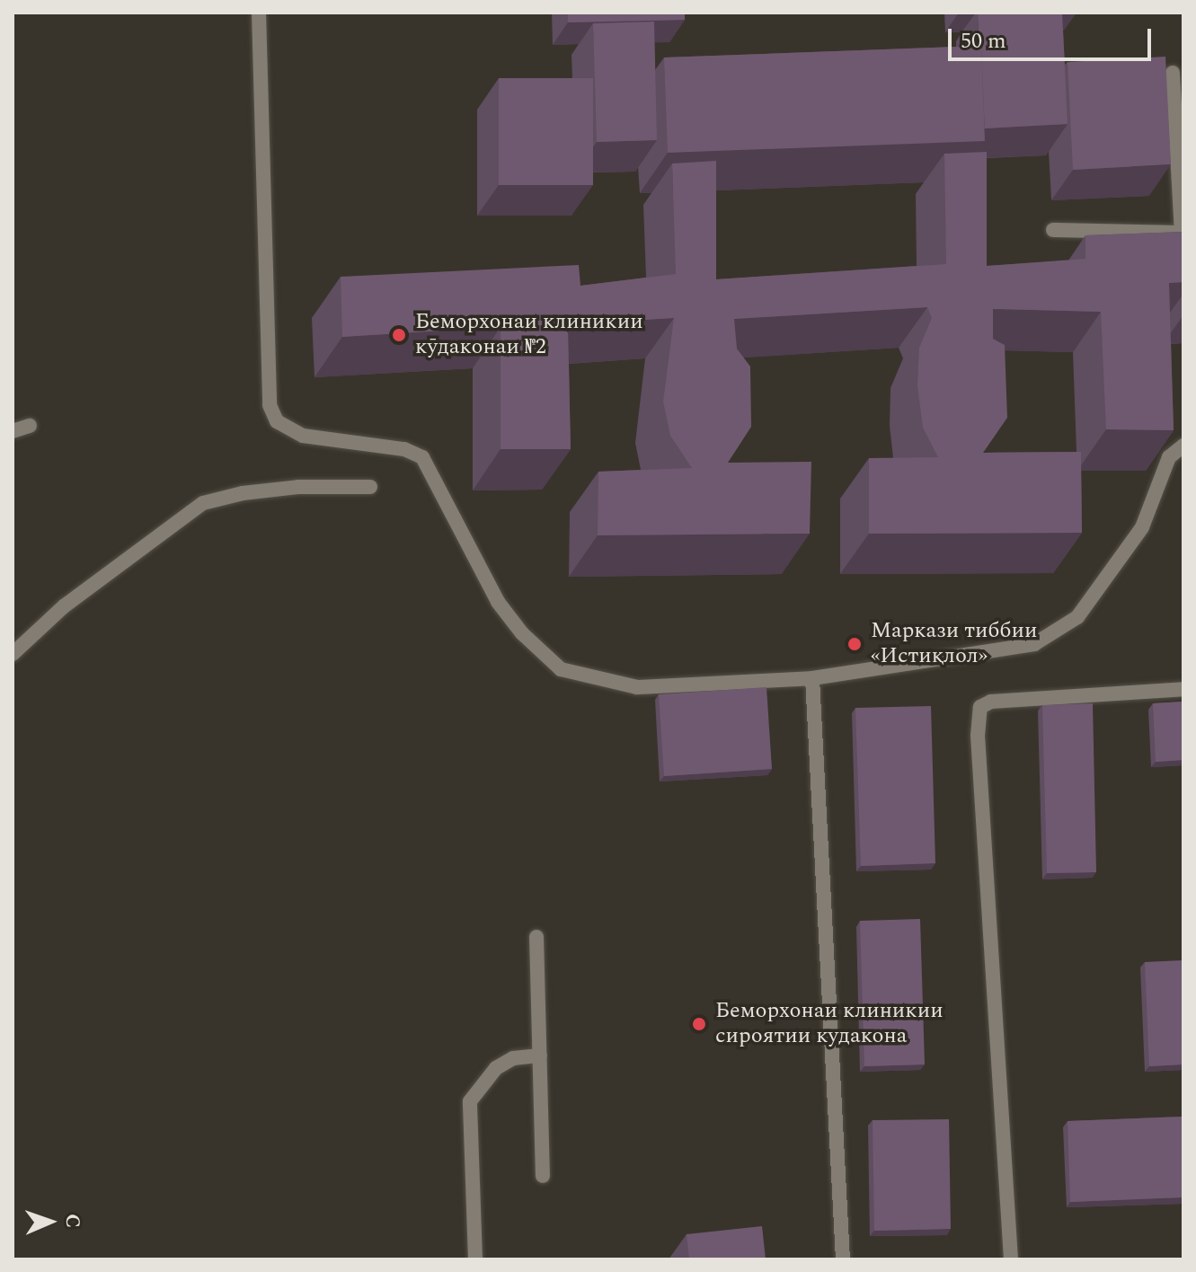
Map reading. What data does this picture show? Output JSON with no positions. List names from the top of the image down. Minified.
{"places":["Беморхонаи клиникии кӯдаконаи №2","Маркази тиббии «Истиқлол»","Беморхонаи клиникии сироятии кудакона"],"scale_bar":"50 m","north":"right"}
